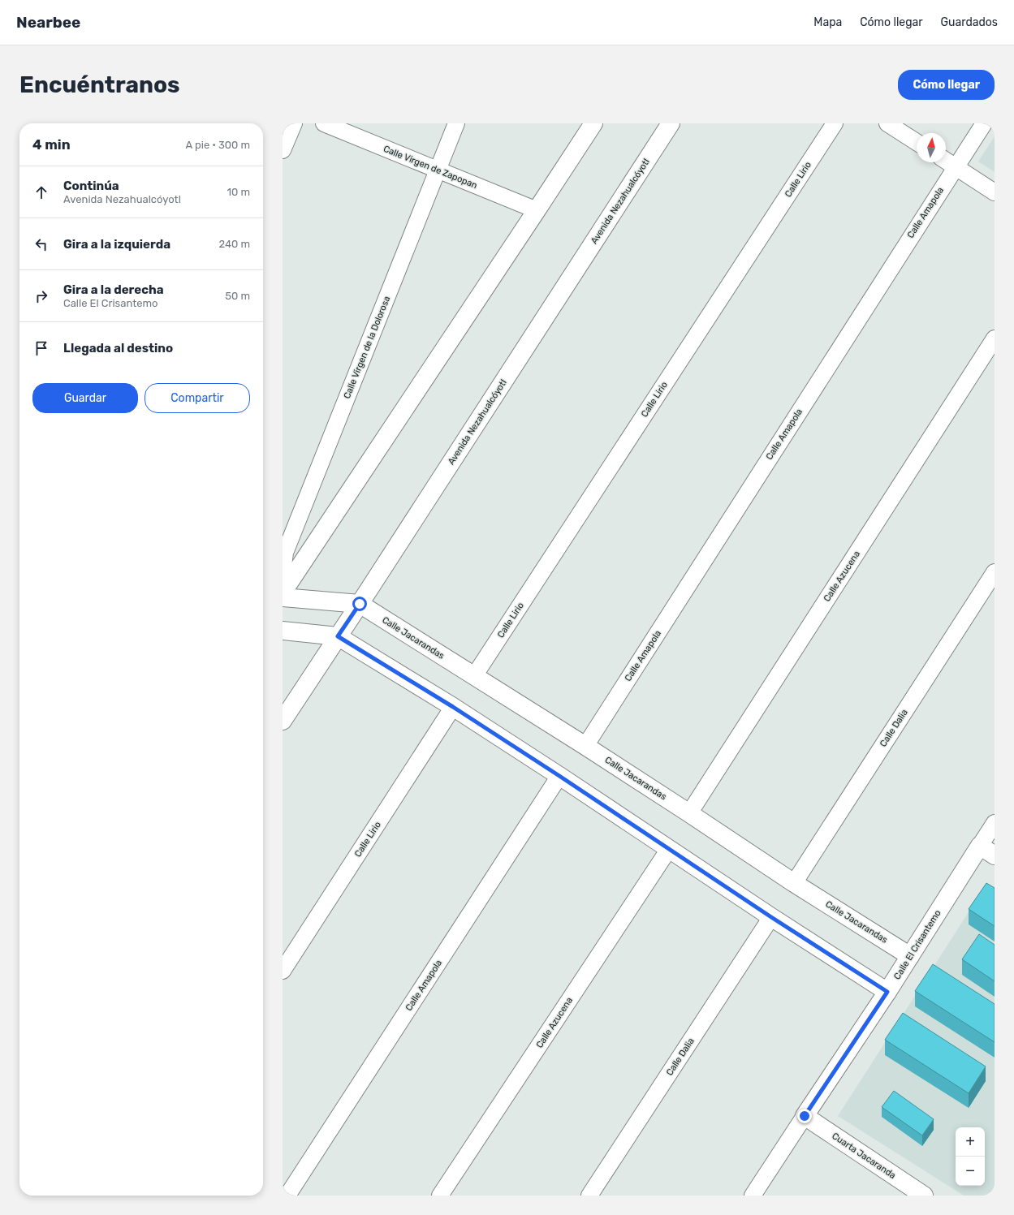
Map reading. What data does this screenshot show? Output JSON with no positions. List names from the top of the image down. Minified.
{"streets":{"main road":["Avenida Nezahualcóyotl","Calle Jacarandas","Calle El Crisantemo","Cuarta Jacaranda"],"street":["Calle Virgen de Zapopan","Calle Lirio","Calle Amapola","Calle Virgen de la Dolorosa","Calle Azucena","Calle Dalia"]},"crossings":[["Calle Virgen de Zapopan","Calle Virgen de la Dolorosa"],["Calle Lirio","Calle Jacarandas"],["Avenida Nezahualcóyotl","Calle Jacarandas"],["Calle Amapola","Calle Jacarandas"],["Calle Azucena","Calle Jacarandas"],["Calle Jacarandas","Calle Dalia"],["Calle Jacarandas","Calle El Crisantemo"],["Calle El Crisantemo","Cuarta Jacaranda"]],"north":"top","page":{"header":"Nearbee","nav":["Mapa","Cómo llegar","Guardados"],"buttons":["Cómo llegar",["Guardar","Compartir"]],"title":"Encuéntranos","heading":["4 min","A pie · 300 m"],"list":[["Continúa","Avenida Nezahualcóyotl","10 m"],["Gira a la izquierda","240 m"],["Gira a la derecha","Calle El Crisantemo","50 m"],"Llegada al destino"],"map_buttons":["+","−"]}}
